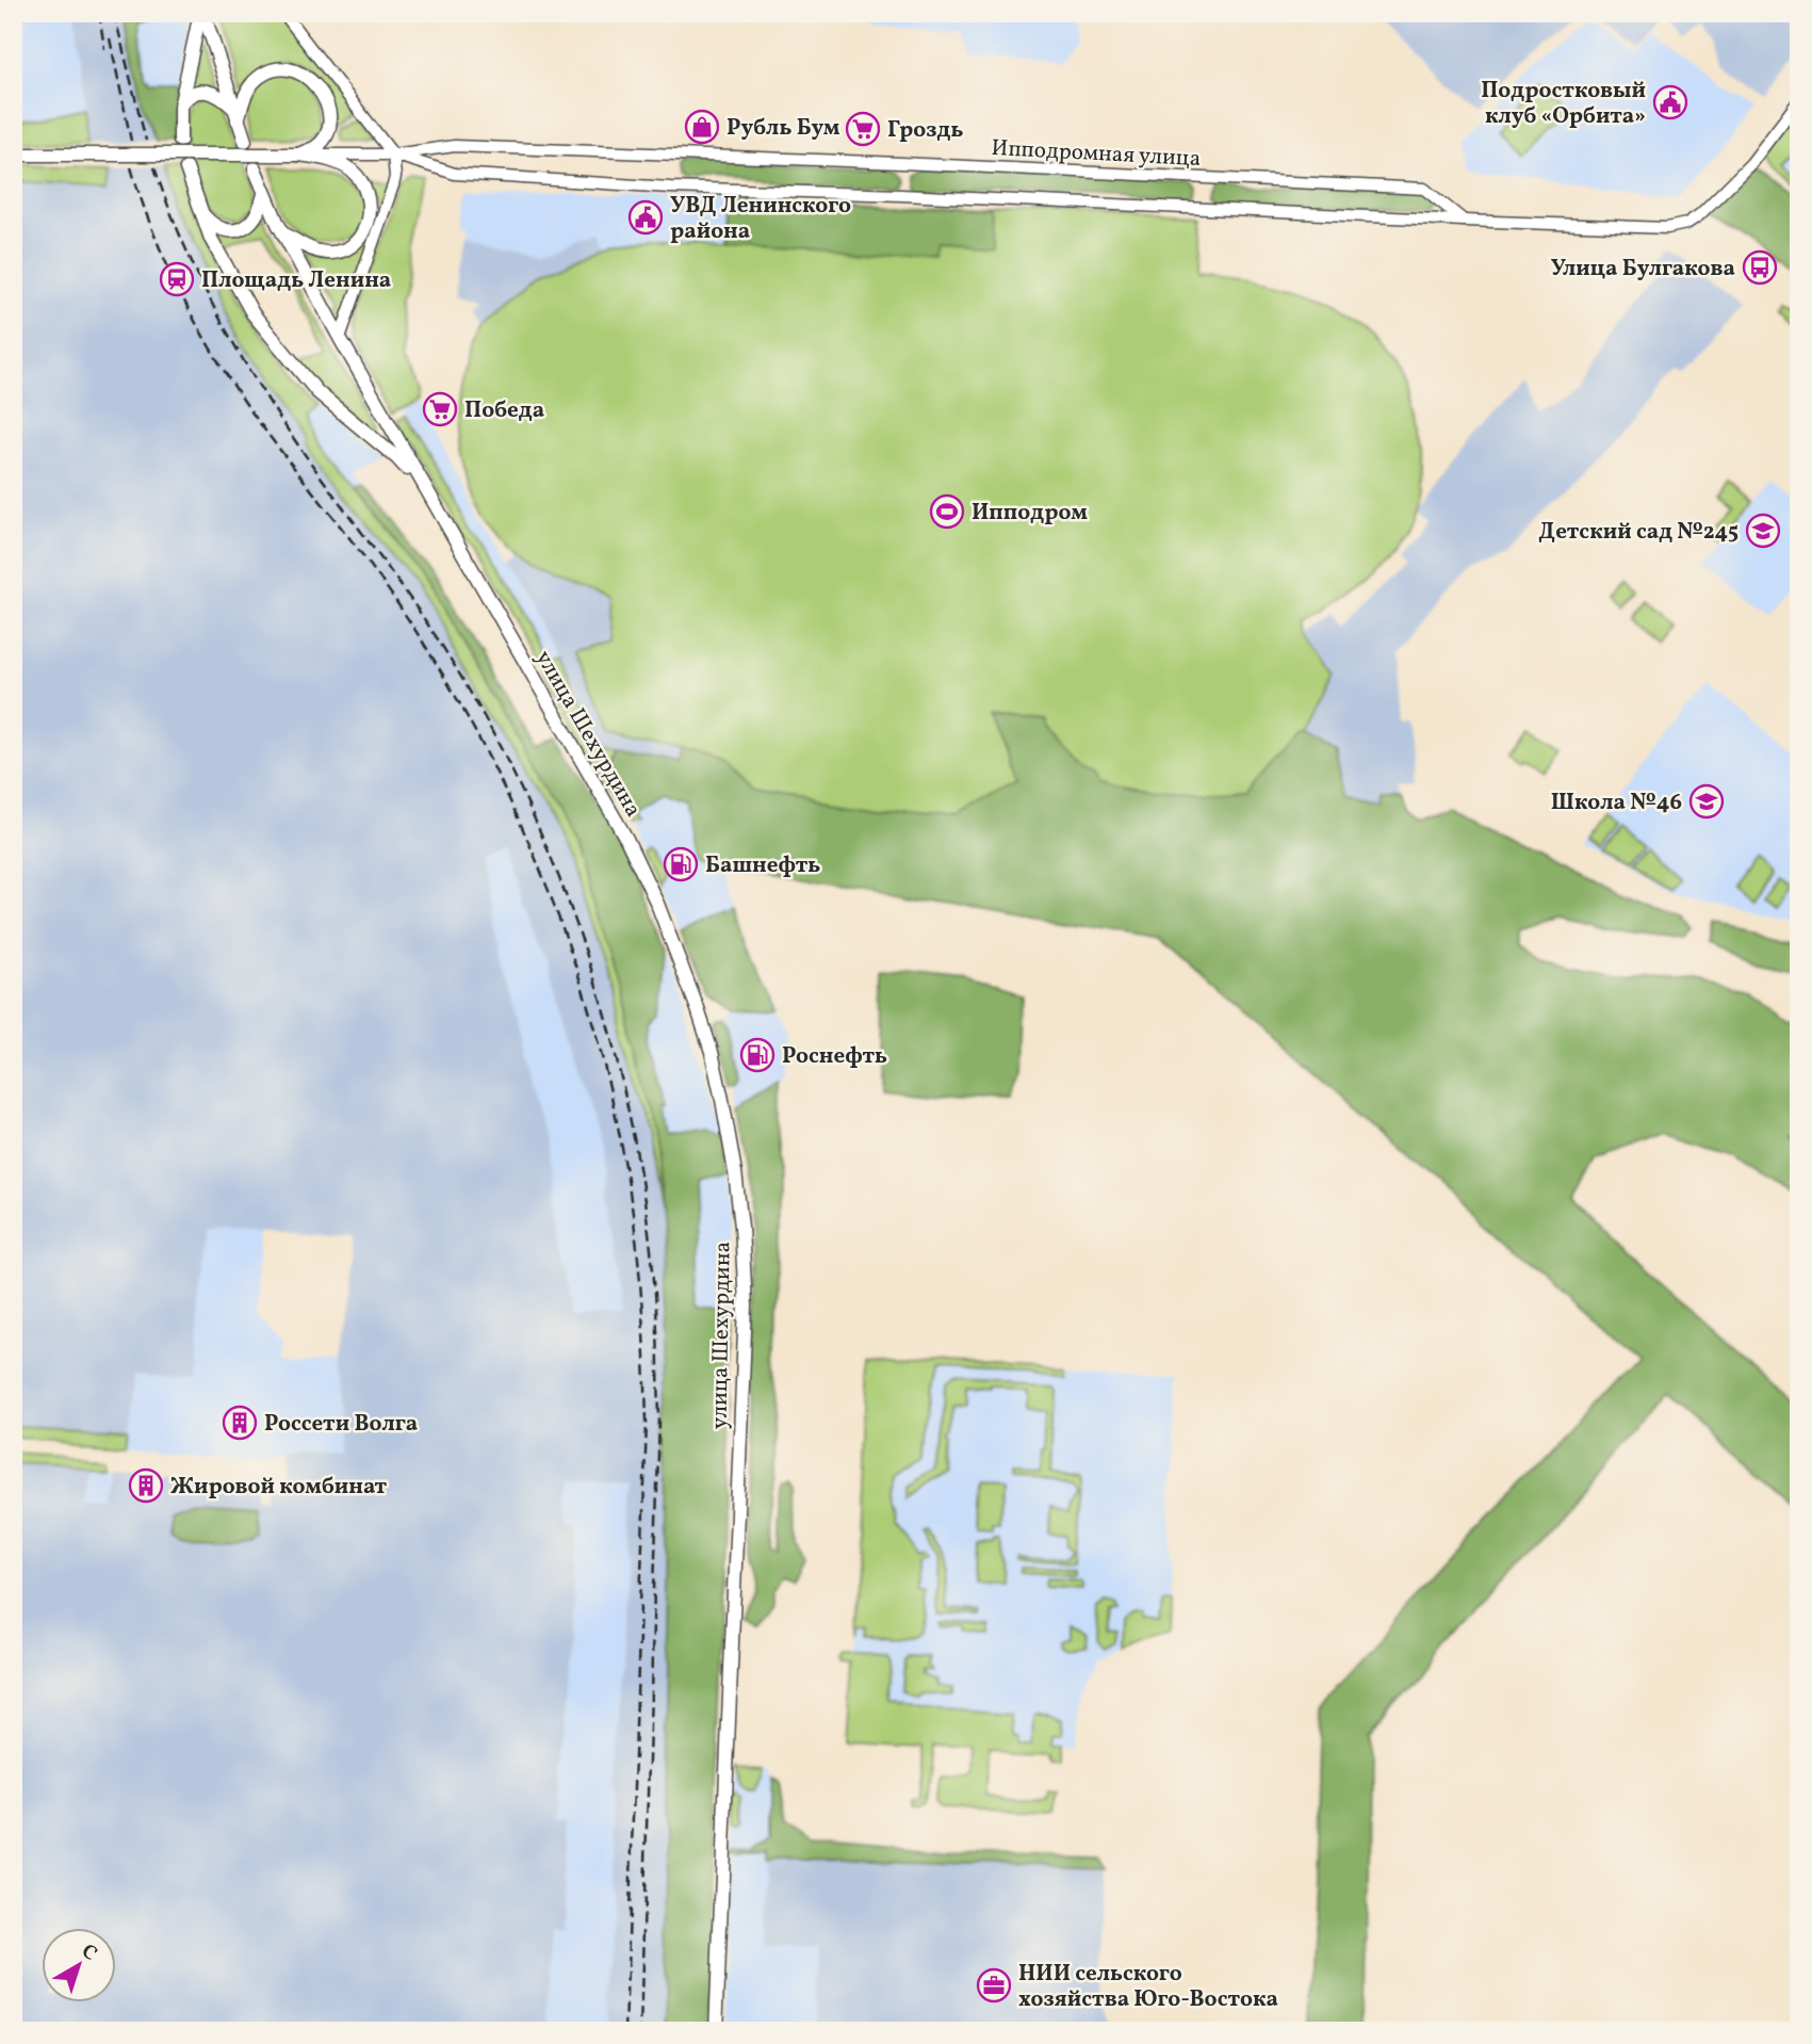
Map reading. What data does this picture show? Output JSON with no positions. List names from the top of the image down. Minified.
{"streets":{"main road":["улица Шехурдина"],"street":["Ипподромная улица"]},"places":{"public building":["Подростковый клуб «Орбита»","УВД Ленинского района"],"shop":["Рубль Бум"],"supermarket":["Гроздь","Победа"],"bus stop":["Улица Булгакова"],"station":["Площадь Ленина"],"sports":["Ипподром"],"school or university":["Детский сад №245","Школа №46"],"fuel station":["Башнефть","Роснефть"],"building":["Россети Волга","Жировой комбинат"],"office":["НИИ сельского хозяйства Юго-Востока"]},"north":"top right"}
